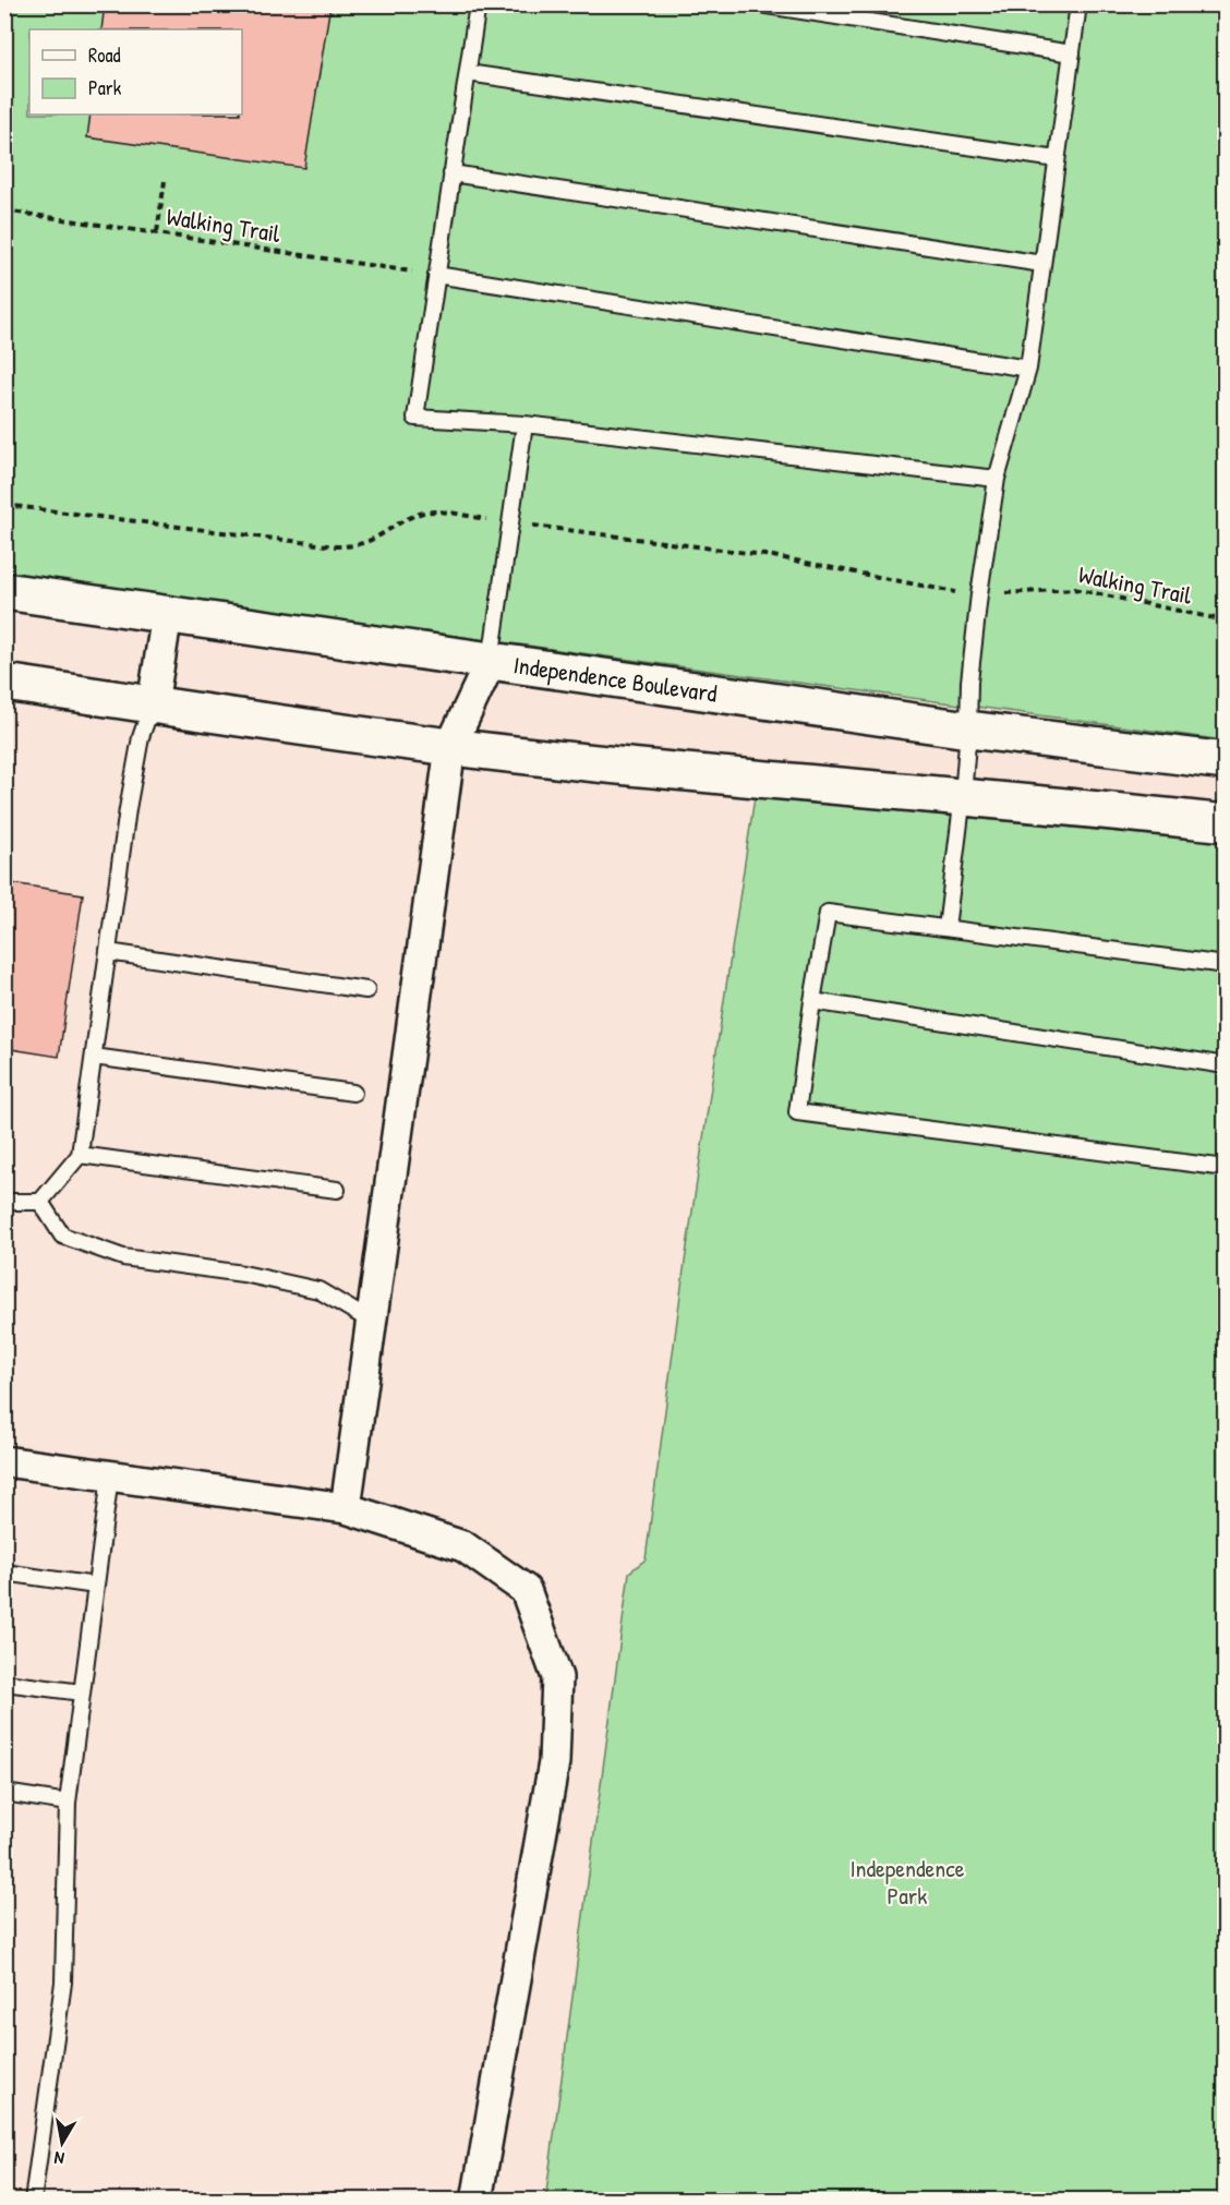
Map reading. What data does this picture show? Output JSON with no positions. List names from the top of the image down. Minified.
{"streets":{"main road":["Independence Boulevard"],"path":["Walking Trail"]},"parks":["Independence Park"],"legend":["Road","Park"],"north":"bottom"}
